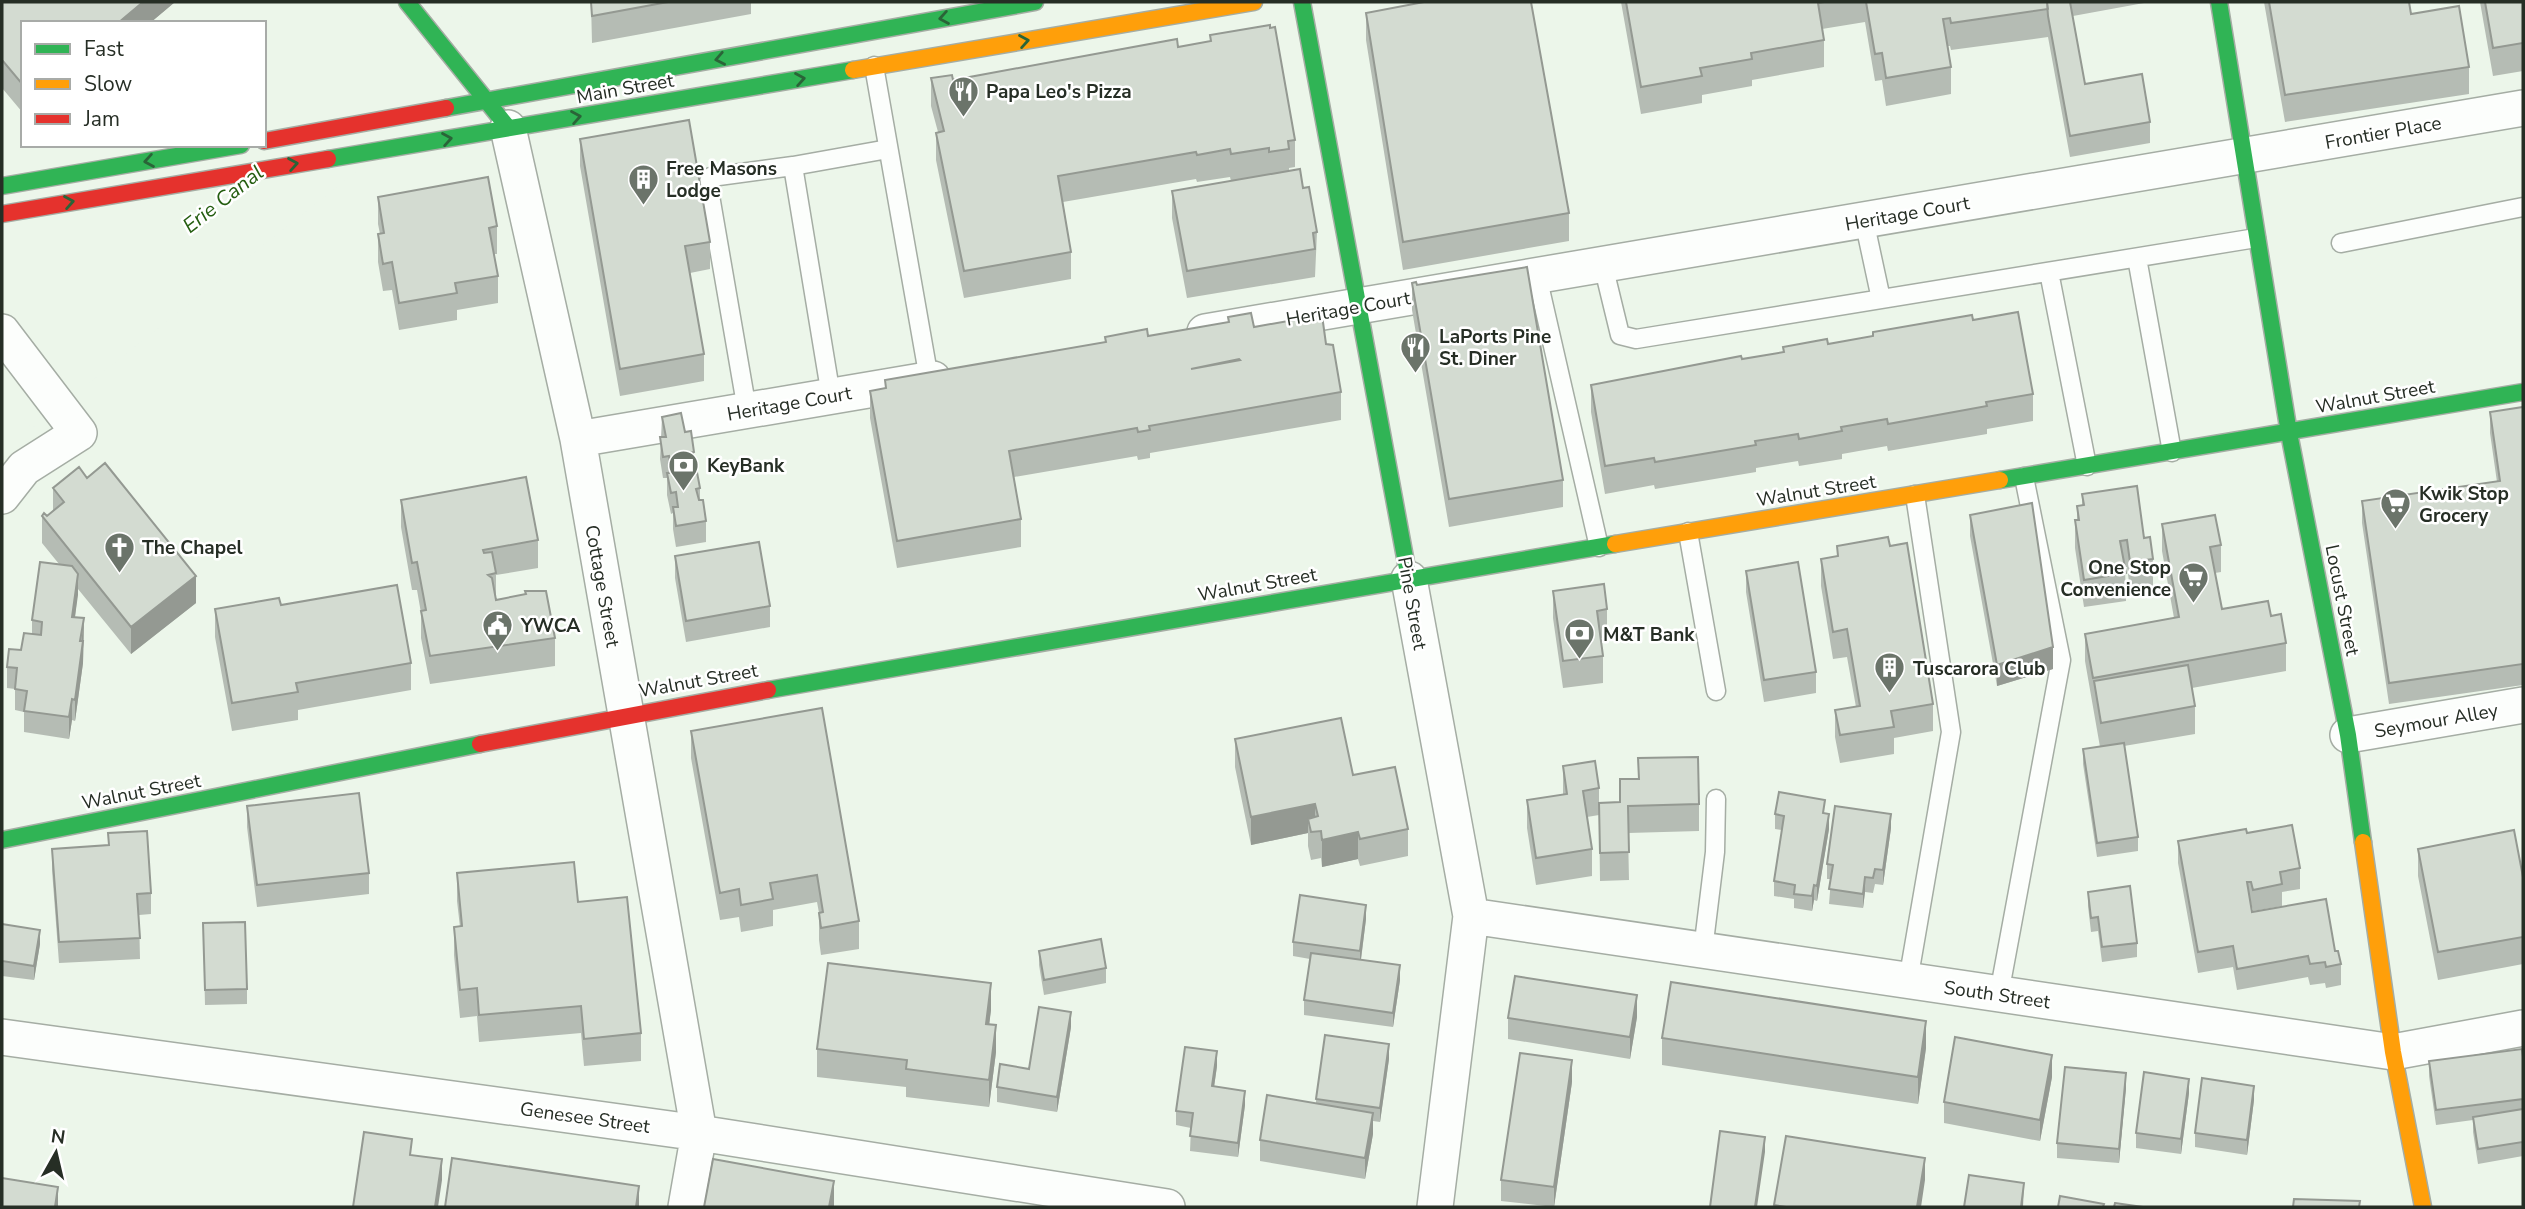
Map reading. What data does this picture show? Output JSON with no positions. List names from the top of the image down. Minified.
{"streets":{"main road":["Main Street","Walnut Street","Cottage Street","Locust Street","Pine Street"],"street":["Frontier Place","Heritage Court","Seymour Alley","South Street","Genesee Street"]},"crossings":[["Main Street","Cottage Street"],["Frontier Place","Heritage Court"],["Frontier Place","Locust Street"],["Heritage Court","Cottage Street"],["Heritage Court","Locust Street"],["Heritage Court","Pine Street"],["Walnut Street","Cottage Street"],["Walnut Street","Locust Street"],["Walnut Street","Pine Street"],["Cottage Street","Genesee Street"],["Locust Street","Seymour Alley"],["Locust Street","South Street"],["Pine Street","South Street"]],"water":["Erie Canal"],"places":{"restaurant":["Papa Leo's Pizza","LaPorts Pine St. Diner"],"building":["Free Masons Lodge","Tuscarora Club"],"bank":["KeyBank","M&T Bank"],"supermarket":["Kwik Stop Grocery","One Stop Convenience"],"church":["The Chapel"],"public building":["YWCA"]},"legend":["Fast","Slow","Jam"],"north":"top"}
